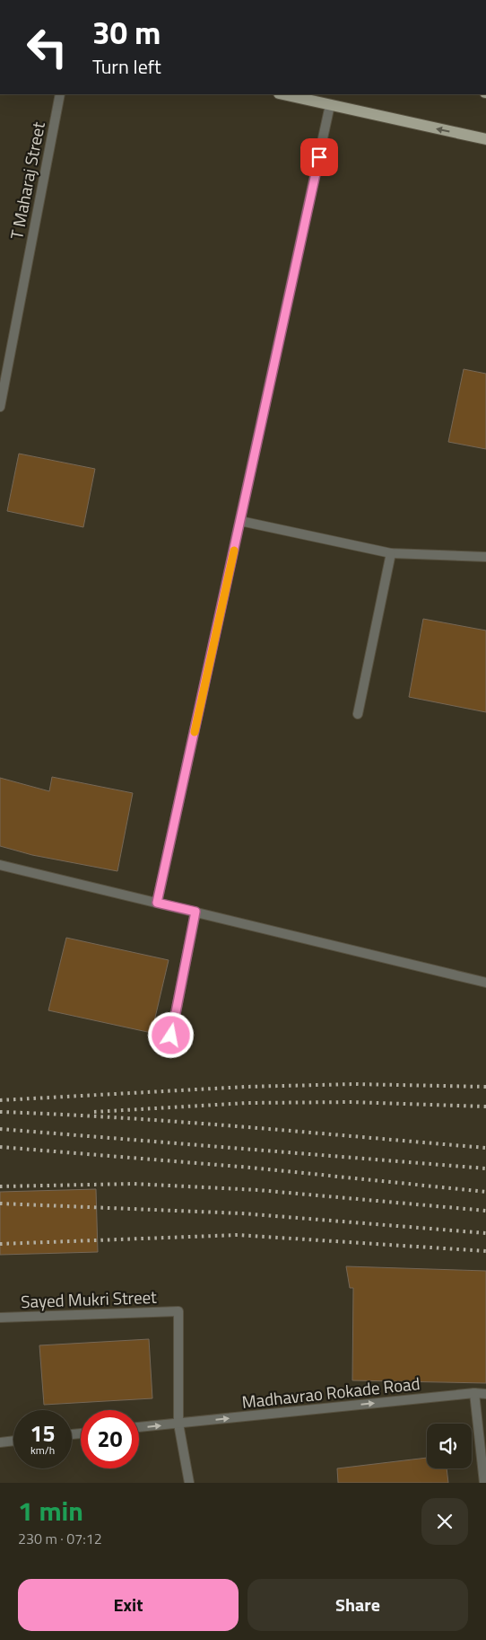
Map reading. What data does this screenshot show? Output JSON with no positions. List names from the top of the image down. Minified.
{"streets":{"street":["T Maharaj Street","Sayed Mukri Street","Madhavrao Rokade Road"]},"crossings":[["Sayed Mukri Street","Madhavrao Rokade Road"]],"one_way":["Madhavrao Rokade Road"],"page":{"turn":["30 m","Turn left"],"speed":"15 km/h","limit":"20","heading":["1 min","230 m · 07:12"],"buttons":["Exit","Share"]}}
